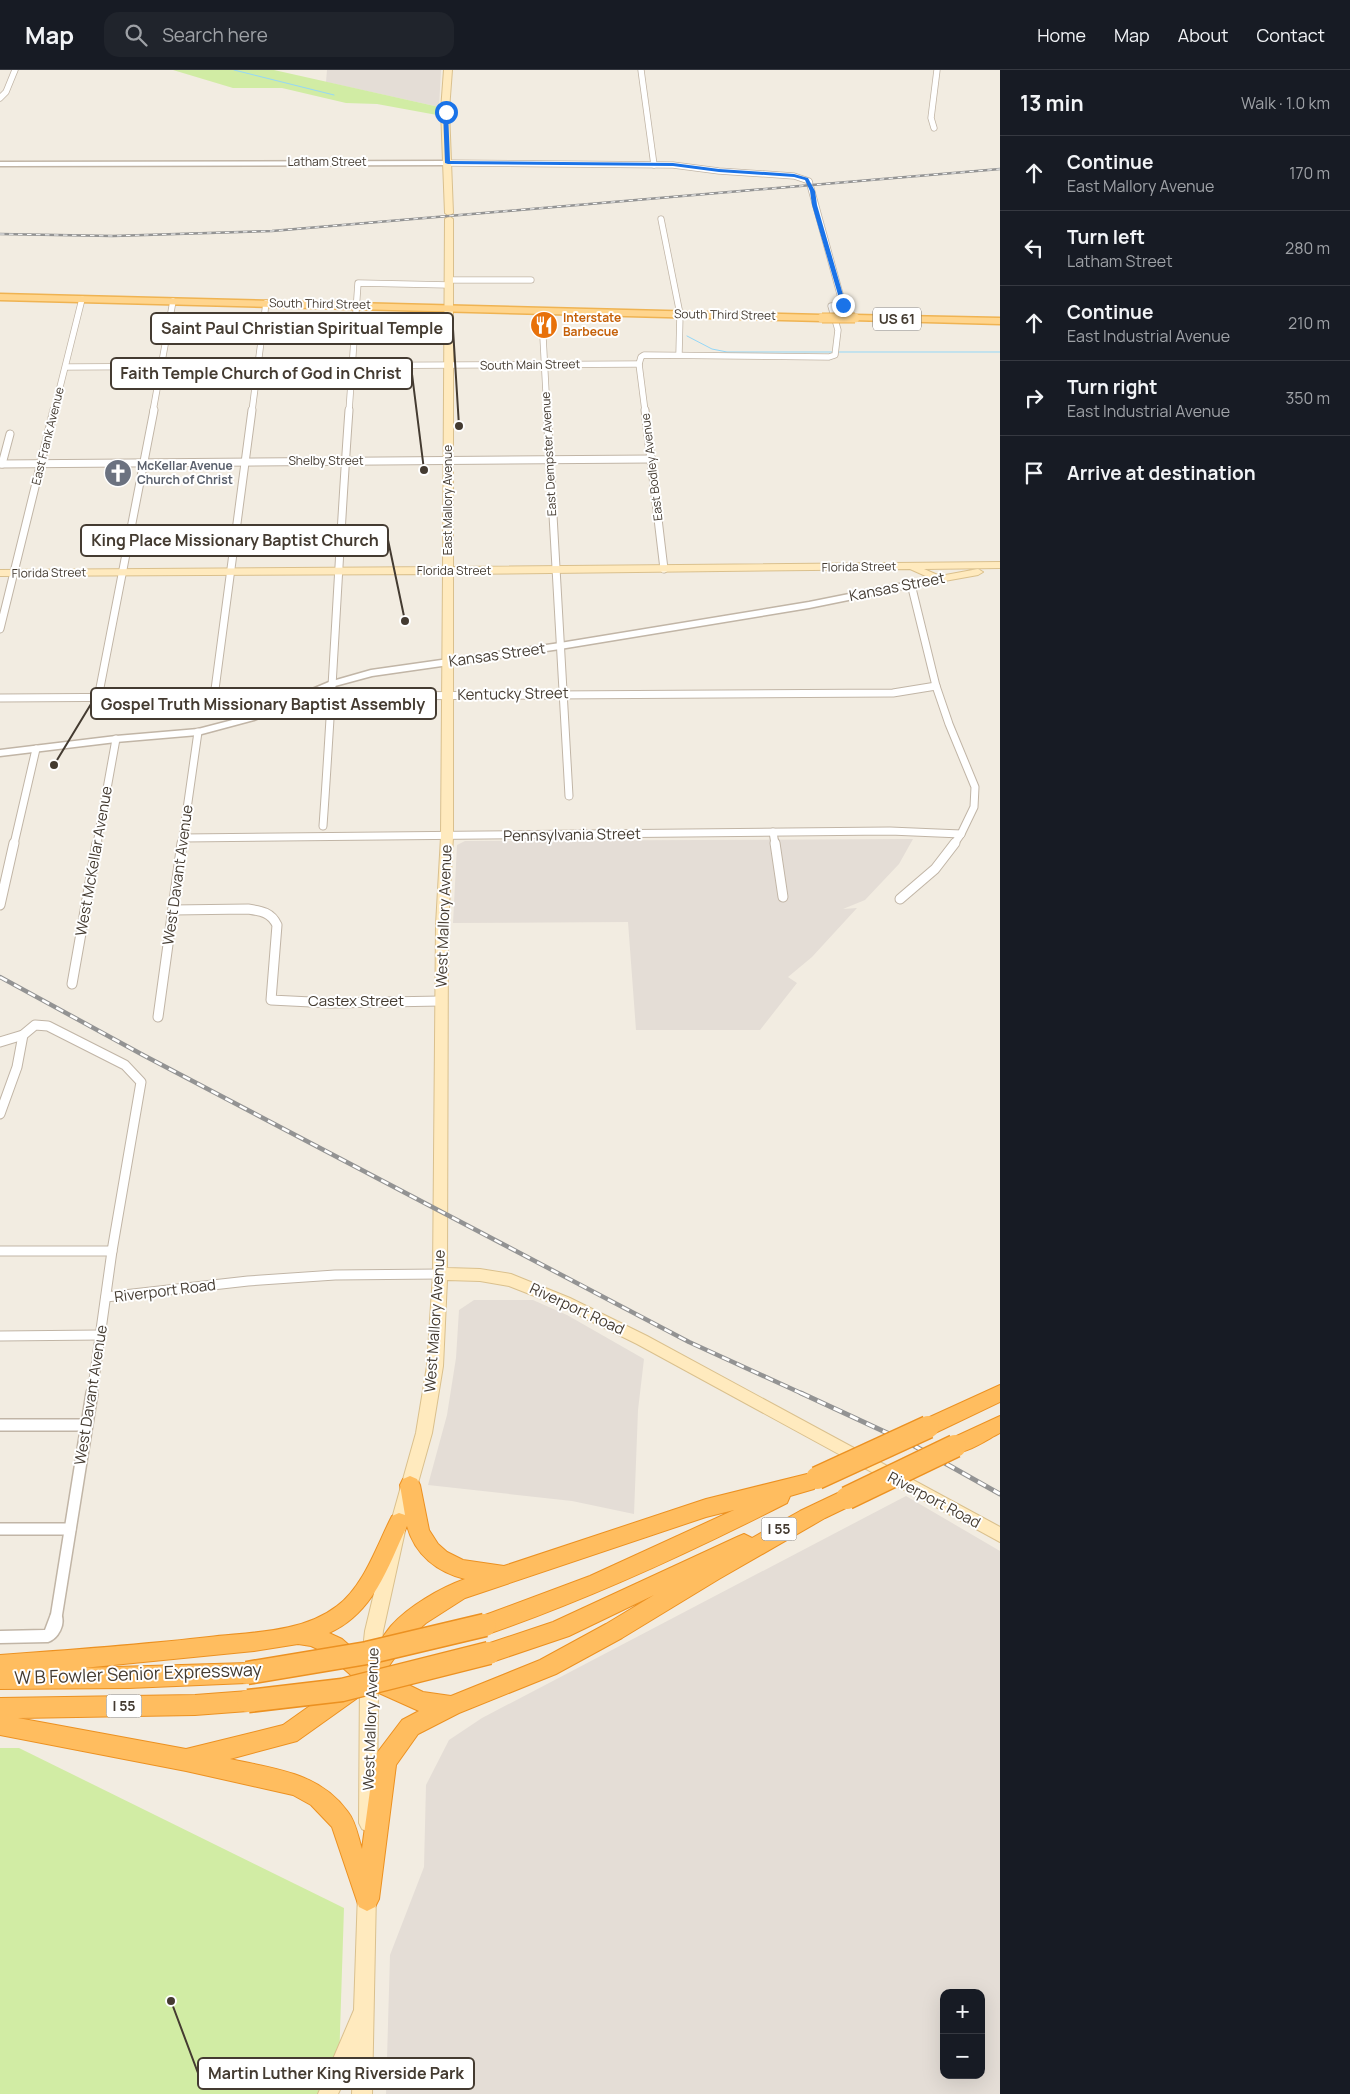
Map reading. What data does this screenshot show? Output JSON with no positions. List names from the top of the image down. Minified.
{"streets":{"highway":["I 55","W B Fowler Senior Expressway"],"main road":["South Third Street","US 61","East Mallory Avenue","Florida Street","Kansas Street","West Mallory Avenue","Riverport Road"],"street":["Latham Street","South Main Street","East Frank Avenue","East Dempster Avenue","Shelby Street","East Bodley Avenue","Kentucky Street","Pennsylvania Street","West McKellar Avenue","West Davant Avenue","Castex Street"]},"crossings":[["Latham Street","South Main Street"],["Latham Street","East Mallory Avenue"],["South Third Street","East Frank Avenue"],["South Third Street","East Mallory Avenue"],["South Main Street","East Frank Avenue"],["South Main Street","East Dempster Avenue"],["South Main Street","East Bodley Avenue"],["South Main Street","East Mallory Avenue"],["East Frank Avenue","Shelby Street"],["East Frank Avenue","Florida Street"],["East Dempster Avenue","Shelby Street"],["East Dempster Avenue","Florida Street"],["East Dempster Avenue","Kansas Street"],["East Dempster Avenue","Kentucky Street"],["Shelby Street","East Bodley Avenue"],["Shelby Street","East Mallory Avenue"],["East Bodley Avenue","Florida Street"],["East Mallory Avenue","Florida Street"],["East Mallory Avenue","West Mallory Avenue"],["Florida Street","Kansas Street"],["Florida Street","West Mallory Avenue"],["Kansas Street","Kentucky Street"],["Kansas Street","West McKellar Avenue"],["Kansas Street","West Davant Avenue"],["Kansas Street","West Mallory Avenue"],["Kentucky Street","West Mallory Avenue"],["Pennsylvania Street","West Davant Avenue"],["Pennsylvania Street","West Mallory Avenue"],["West Davant Avenue","Castex Street"],["West Davant Avenue","Riverport Road"],["West Mallory Avenue","Castex Street"],["West Mallory Avenue","Riverport Road"],["I 55","W B Fowler Senior Expressway"]],"places":{"restaurant":["Interstate Barbecue"],"other":["Saint Paul Christian Spiritual Temple","Faith Temple Church of God in Christ","King Place Missionary Baptist Church","Gospel Truth Missionary Baptist Assembly","Martin Luther King Riverside Park"],"church":["McKellar Avenue Church of Christ"]},"page":{"header":"Map","search":"Search here","nav":["Home","Map","About","Contact"],"heading":["13 min","Walk · 1.0 km"],"list":[["Continue","East Mallory Avenue","170 m"],["Turn left","Latham Street","280 m"],["Continue","East Industrial Avenue","210 m"],["Turn right","East Industrial Avenue","350 m"],"Arrive at destination"],"map_buttons":["+","−"]}}
